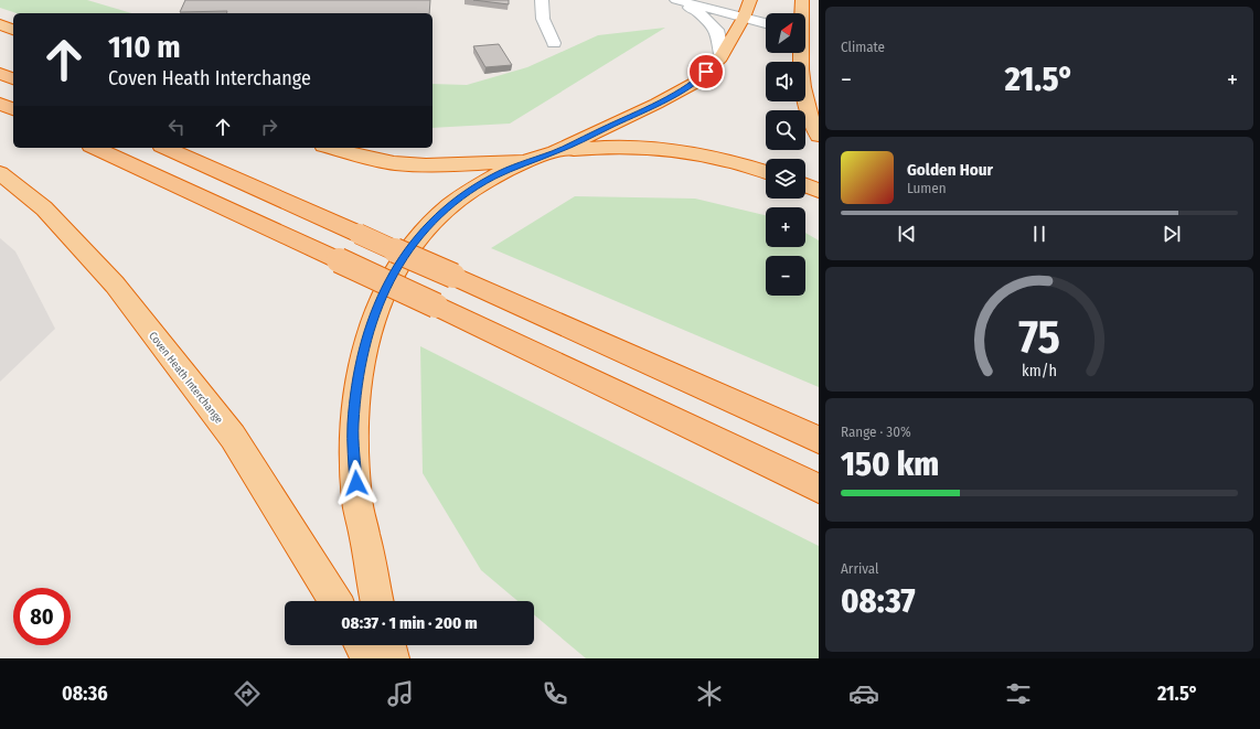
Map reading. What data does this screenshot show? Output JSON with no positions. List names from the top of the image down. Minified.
{"streets":{"highway":["Coven Heath Interchange"]},"north":"top right","page":{"tile":["Climate",["Range · 30%","150 km"],["Arrival","08:37"]],"map_buttons":["+","−"],"turn":["110 m","Coven Heath Interchange"],"heat":["−","21.5°","+"],"song":["Golden Hour","Lumen"],"limit":"80","trip":"08:37 · 1 min · 200 m","tabs":["08:36","21.5°"],"gauge":["75","km/h"]}}
